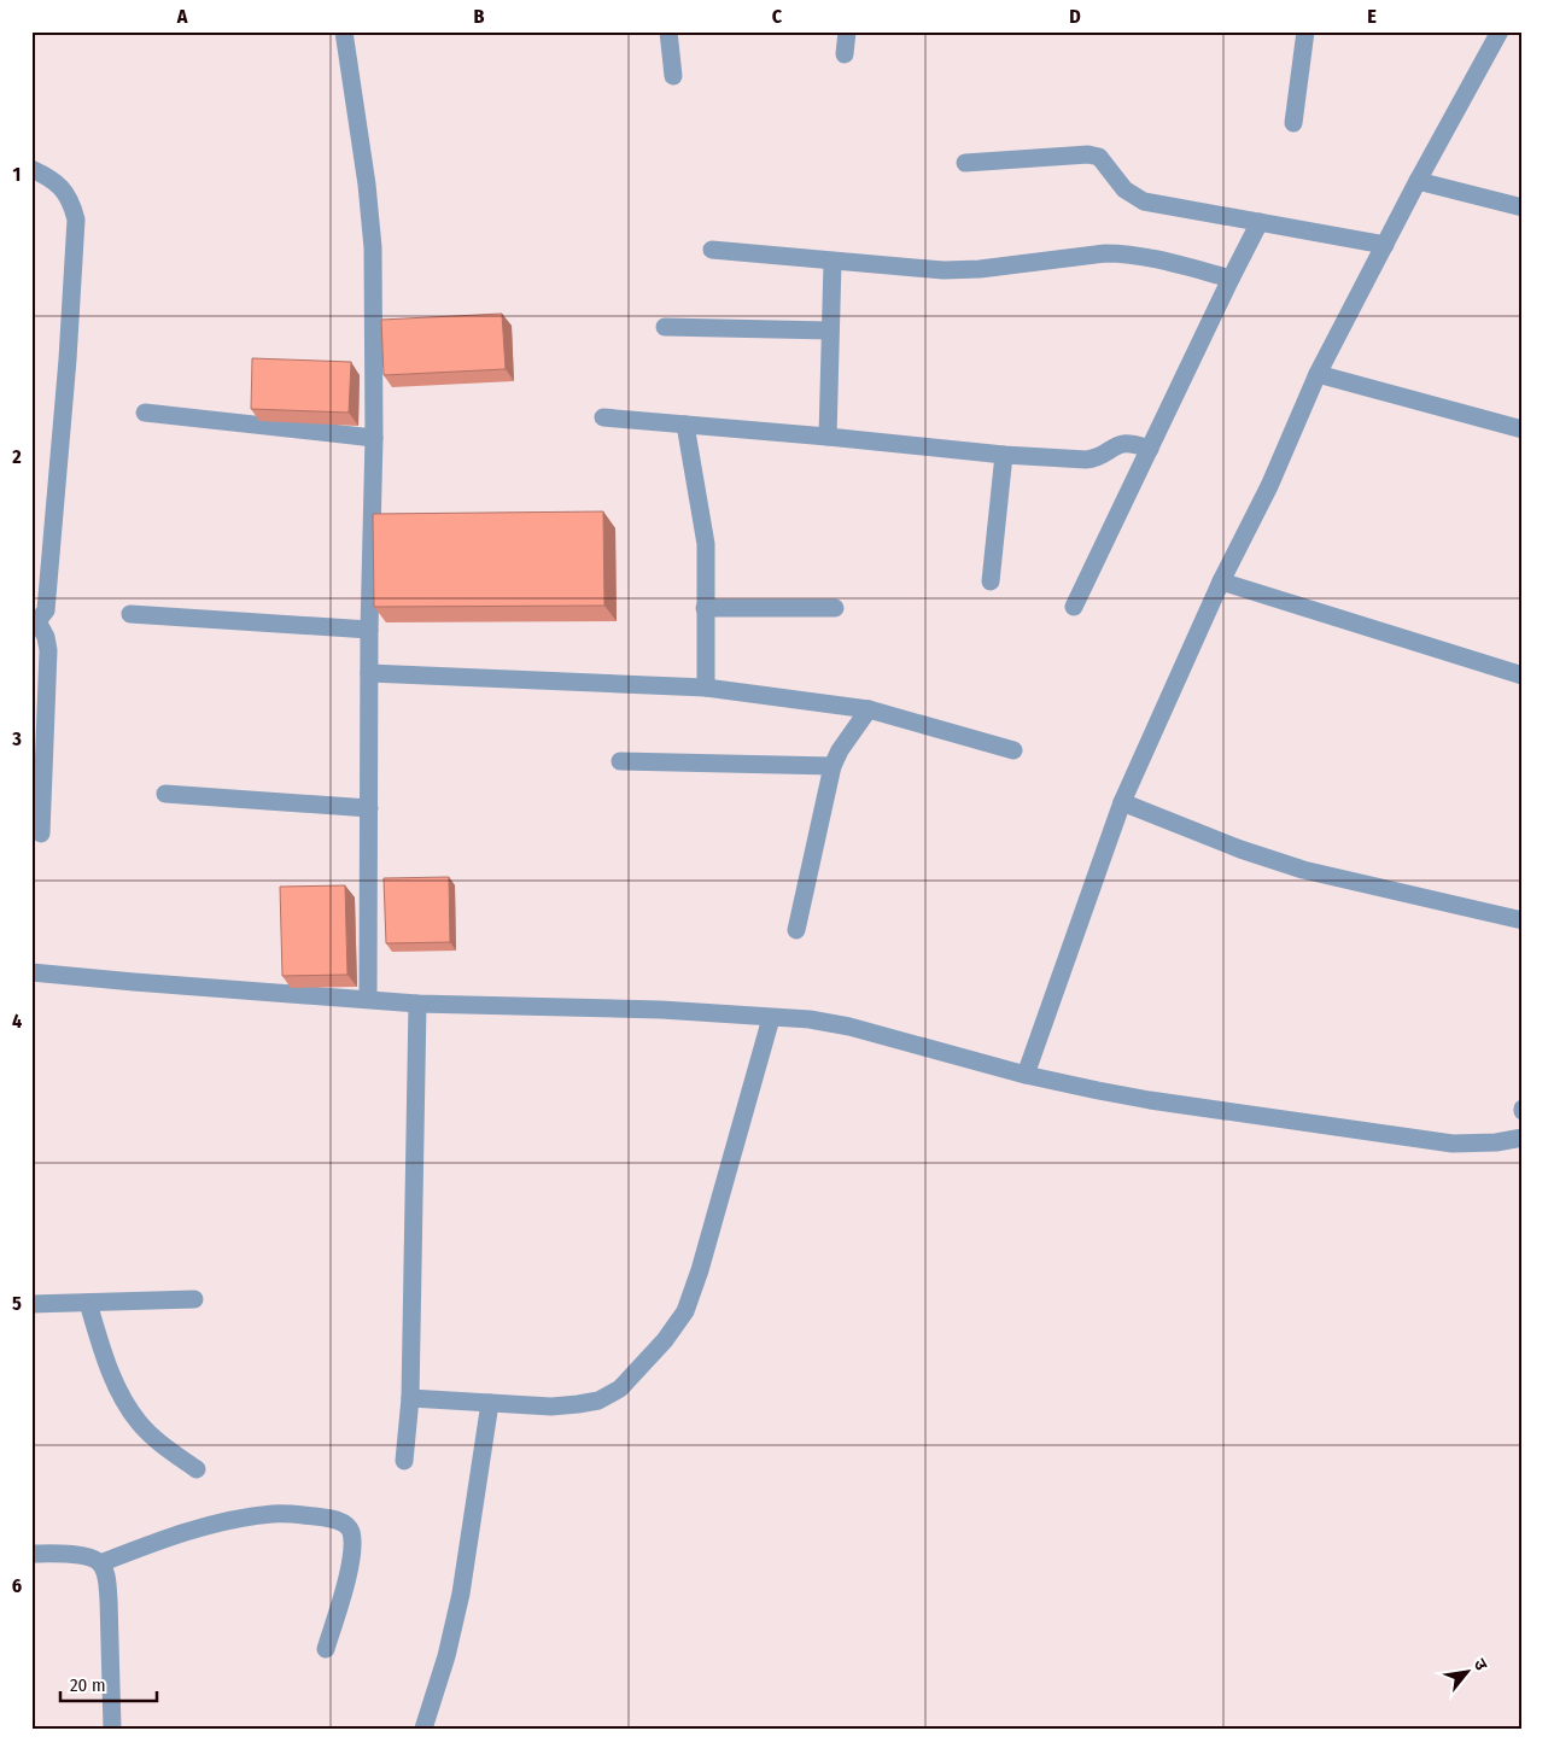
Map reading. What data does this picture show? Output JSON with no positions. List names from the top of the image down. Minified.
{"scale_bar":"20 m","north":"top right","grid":{"columns":["A","B","C","D","E"],"rows":["1","2","3","4","5","6"]}}
